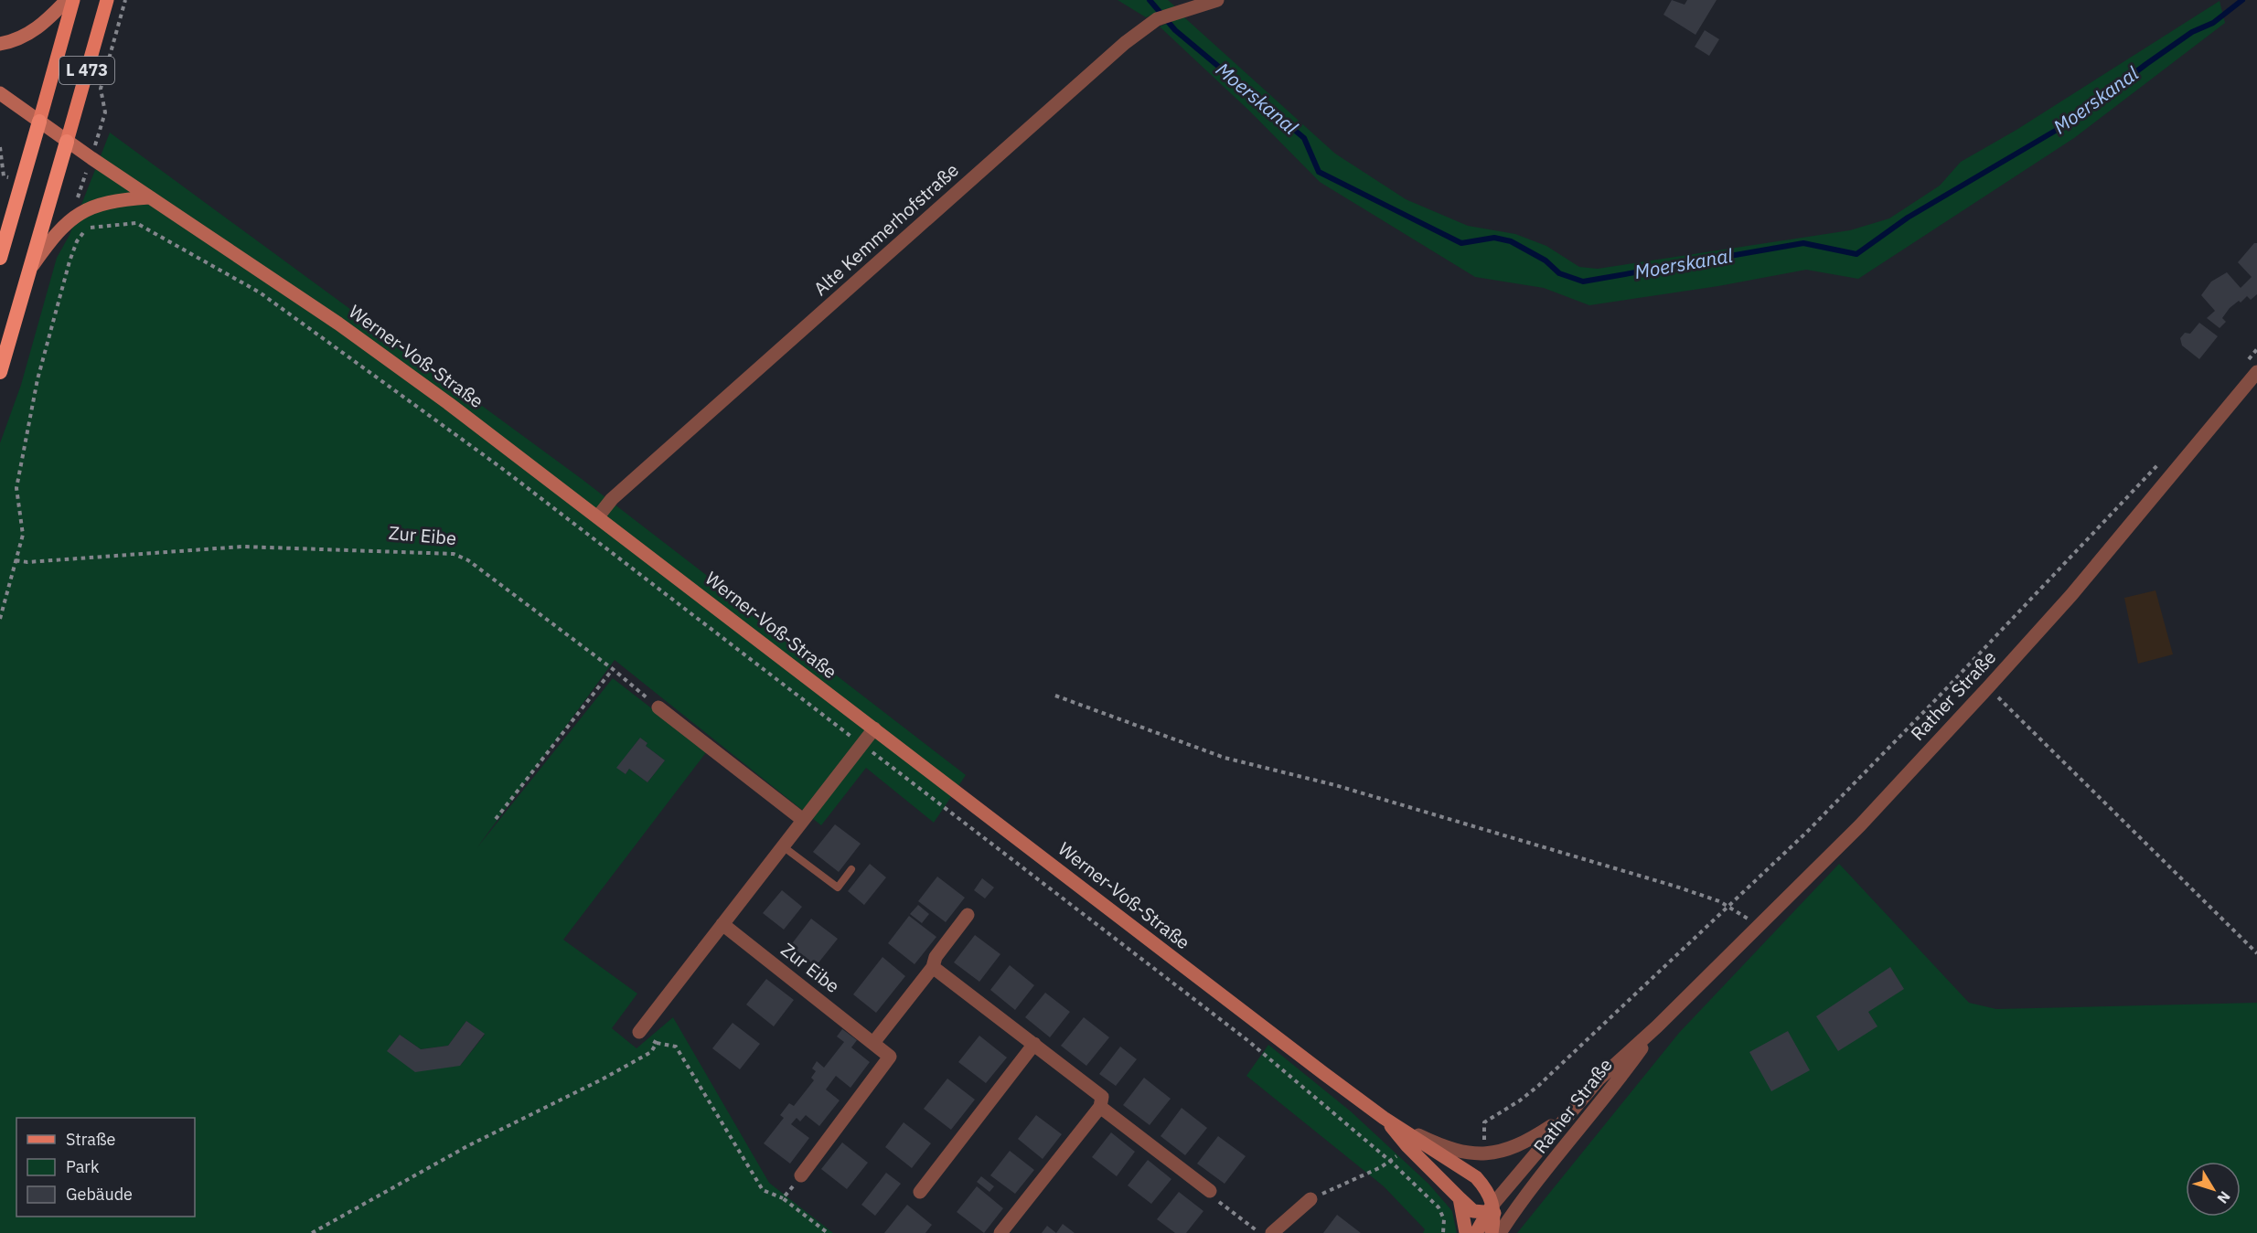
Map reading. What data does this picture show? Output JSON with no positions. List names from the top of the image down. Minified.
{"streets":{"highway":["L 473"],"main road":["Werner-Voß-Straße","Rather Straße"],"street":["Alte Kemmerhofstraße","Zur Eibe"]},"crossings":[["L 473","Werner-Voß-Straße"],["Alte Kemmerhofstraße","Werner-Voß-Straße"],["Werner-Voß-Straße","Rather Straße"]],"water":["Moerskanal"],"legend":["Straße","Park","Gebäude"],"north":"bottom right"}
